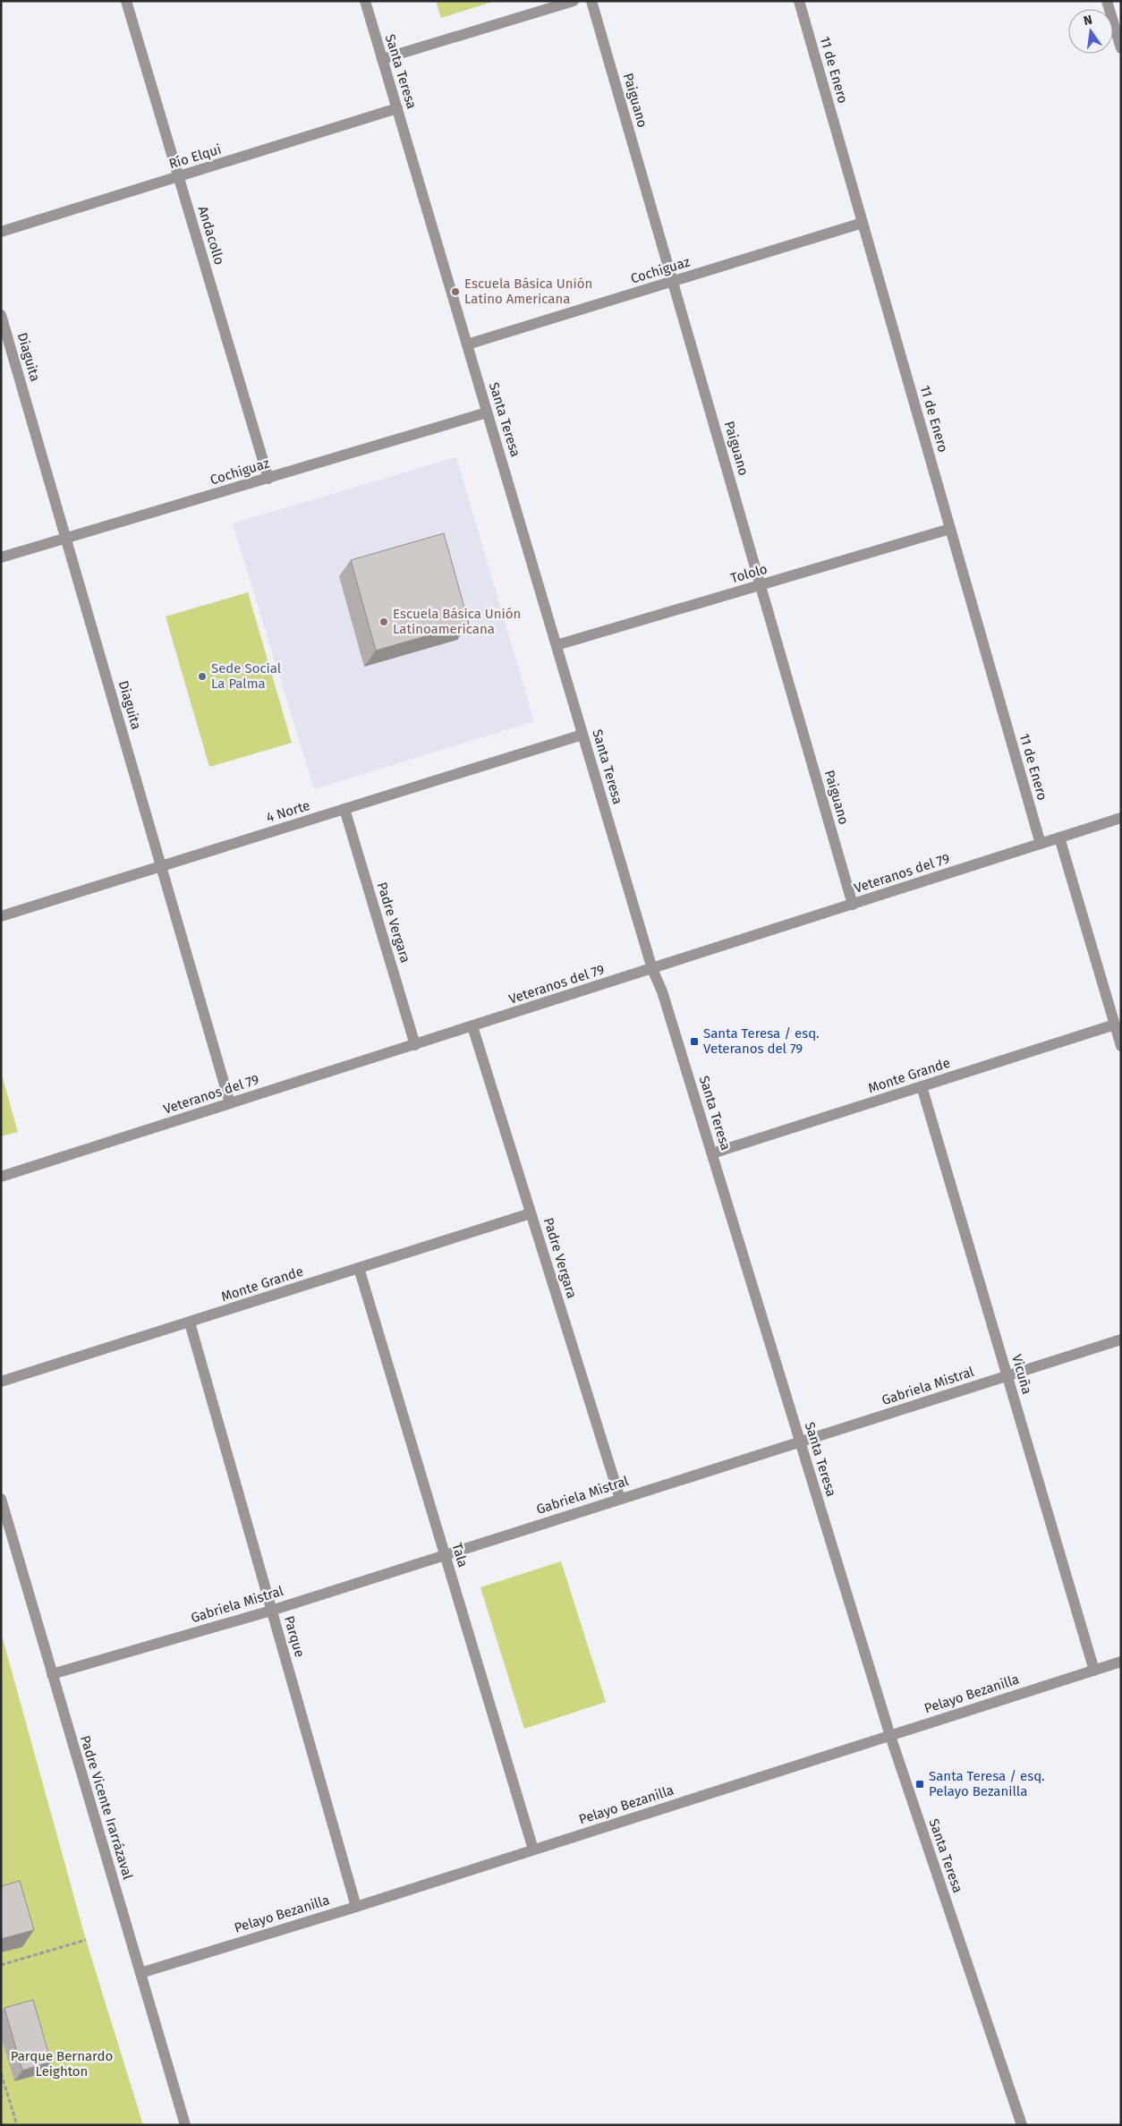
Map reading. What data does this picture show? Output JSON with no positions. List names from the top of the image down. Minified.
{"streets":{"street":["11 de Enero","Santa Teresa","Paiguano","Río Elqui","Andacollo","Cochiguaz","Diaguita","Tololo","4 Norte","Veteranos del 79","Padre Vergara","Monte Grande","Vicuña","Gabriela Mistral","Tala","Parque","Pelayo Bezanilla","Padre Vicente Irarrázaval"]},"crossings":[["11 de Enero","Cochiguaz"],["11 de Enero","Tololo"],["11 de Enero","Veteranos del 79"],["Santa Teresa","Río Elqui"],["Santa Teresa","Cochiguaz"],["Santa Teresa","Tololo"],["Santa Teresa","4 Norte"],["Santa Teresa","Veteranos del 79"],["Santa Teresa","Monte Grande"],["Santa Teresa","Gabriela Mistral"],["Santa Teresa","Pelayo Bezanilla"],["Paiguano","Cochiguaz"],["Paiguano","Tololo"],["Paiguano","Veteranos del 79"],["Río Elqui","Andacollo"],["Andacollo","Cochiguaz"],["Cochiguaz","Diaguita"],["Diaguita","4 Norte"],["Diaguita","Veteranos del 79"],["4 Norte","Padre Vergara"],["Veteranos del 79","Padre Vergara"],["Padre Vergara","Monte Grande"],["Padre Vergara","Gabriela Mistral"],["Monte Grande","Vicuña"],["Monte Grande","Tala"],["Monte Grande","Parque"],["Vicuña","Gabriela Mistral"],["Vicuña","Pelayo Bezanilla"],["Gabriela Mistral","Tala"],["Gabriela Mistral","Parque"],["Gabriela Mistral","Padre Vicente Irarrázaval"],["Tala","Pelayo Bezanilla"],["Parque","Pelayo Bezanilla"],["Pelayo Bezanilla","Padre Vicente Irarrázaval"]],"parks":["Parque Bernardo Leighton"],"places":{"other":["Escuela Básica Unión Latino Americana","Escuela Básica Unión Latinoamericana","Sede Social La Palma"],"transit":["Santa Teresa / esq. Veteranos del 79","Santa Teresa / esq. Pelayo Bezanilla"]},"north":"top"}
